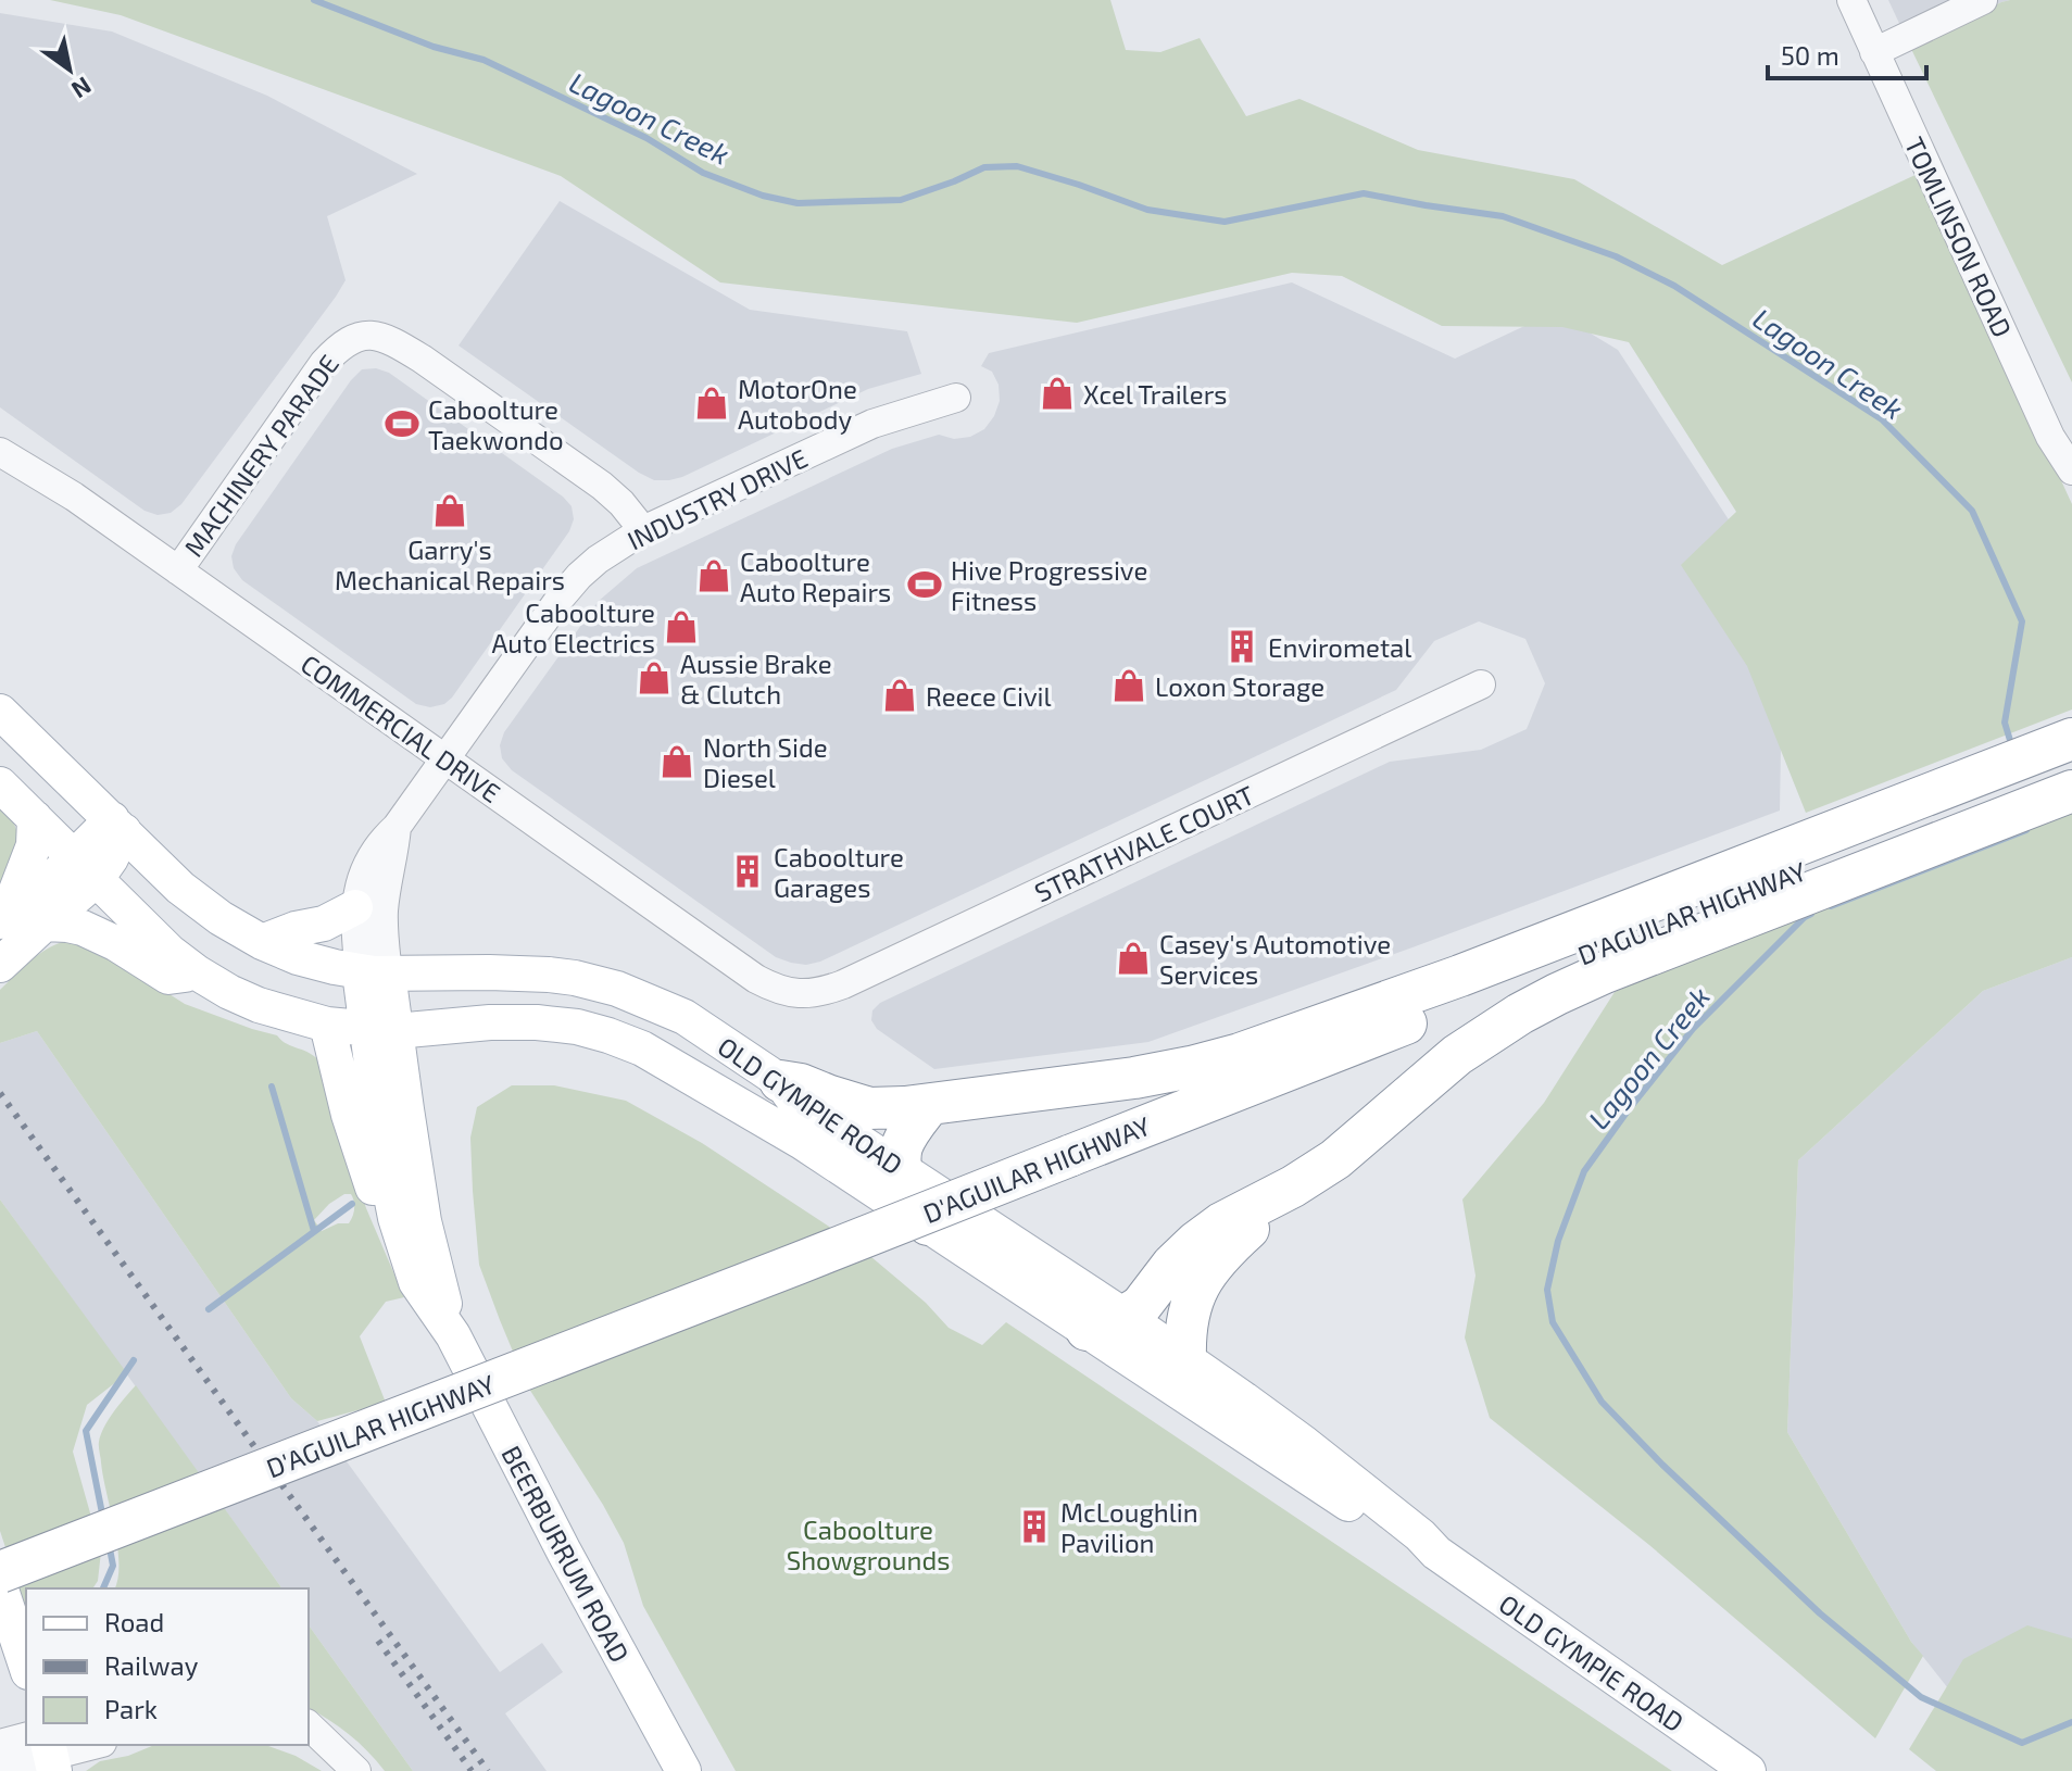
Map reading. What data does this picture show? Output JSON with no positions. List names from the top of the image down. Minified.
{"streets":{"highway":["D'AGUILAR HIGHWAY"],"main road":["OLD GYMPIE ROAD","BEERBURRUM ROAD"],"street":["TOMLINSON ROAD","MACHINERY PARADE","INDUSTRY DRIVE","COMMERCIAL DRIVE","STRATHVALE COURT"]},"crossings":[["MACHINERY PARADE","INDUSTRY DRIVE"],["MACHINERY PARADE","COMMERCIAL DRIVE"],["INDUSTRY DRIVE","COMMERCIAL DRIVE"],["INDUSTRY DRIVE","OLD GYMPIE ROAD"],["INDUSTRY DRIVE","BEERBURRUM ROAD"],["COMMERCIAL DRIVE","STRATHVALE COURT"],["OLD GYMPIE ROAD","BEERBURRUM ROAD"]],"water":["Lagoon Creek"],"parks":["Caboolture Showgrounds"],"places":{"shop":["Xcel Trailers","MotorOne Autobody","Garry's Mechanical Repairs","Caboolture Auto Repairs","Caboolture Auto Electrics","Aussie Brake & Clutch","Loxon Storage","Reece Civil","North Side Diesel","Casey's Automotive Services"],"sports":["Caboolture Taekwondo","Hive Progressive Fitness"],"building":["Envirometal","Caboolture Garages","McLoughlin Pavilion"]},"legend":["Road","Railway","Park"],"scale_bar":"50 m","north":"bottom right"}
